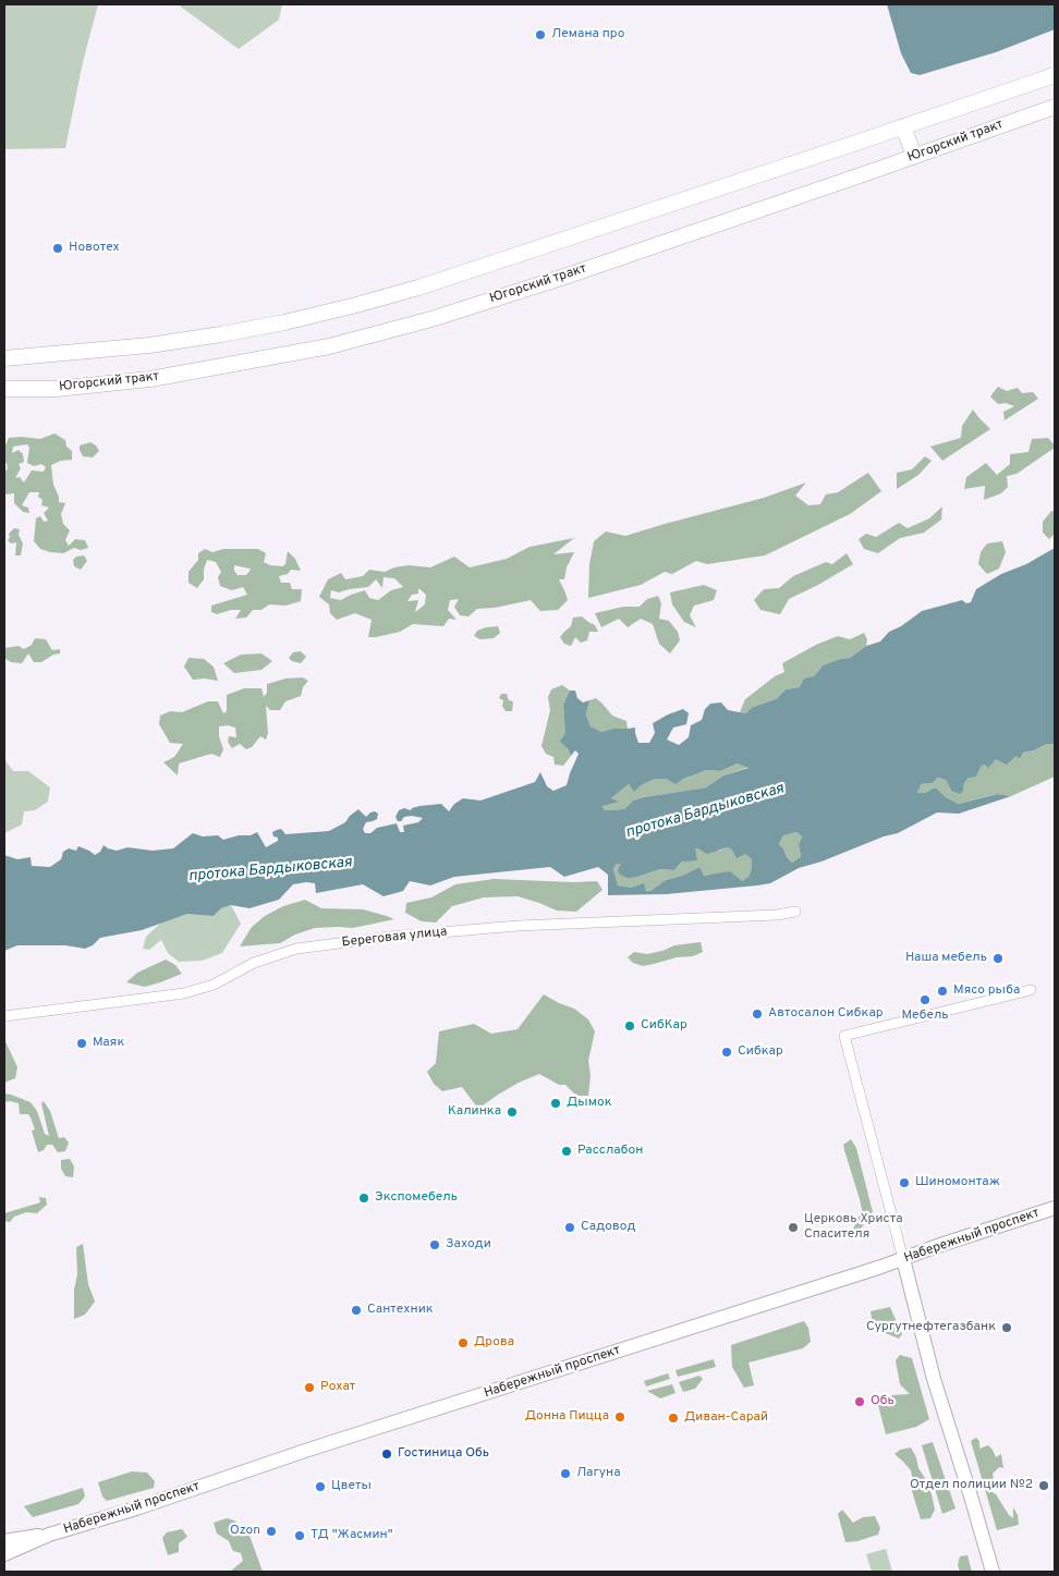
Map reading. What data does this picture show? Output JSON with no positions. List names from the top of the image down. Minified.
{"streets":{"main road":["Югорский тракт","Набережный проспект"],"street":["Береговая улица"]},"water":["протока Бардыковская"],"places":["Лемана про","Новотех","Наша мебель","Мясо рыба","Мебель","Автосалон Сибкар","СибКар","Маяк","Сибкар","Дымок","Калинка","Расслабон","Шиномонтаж","Экспомебель","Садовод","Церковь Христа Спасителя","Заходи","Сантехник","Сургутнефтегазбанк","Дрова","Рохат","Обь","Донна Пицца","Диван-Сарай","Гостиница Обь","Лагуна","Отдел полиции №2","Цветы","Ozon","ТД \"Жасмин\""]}
